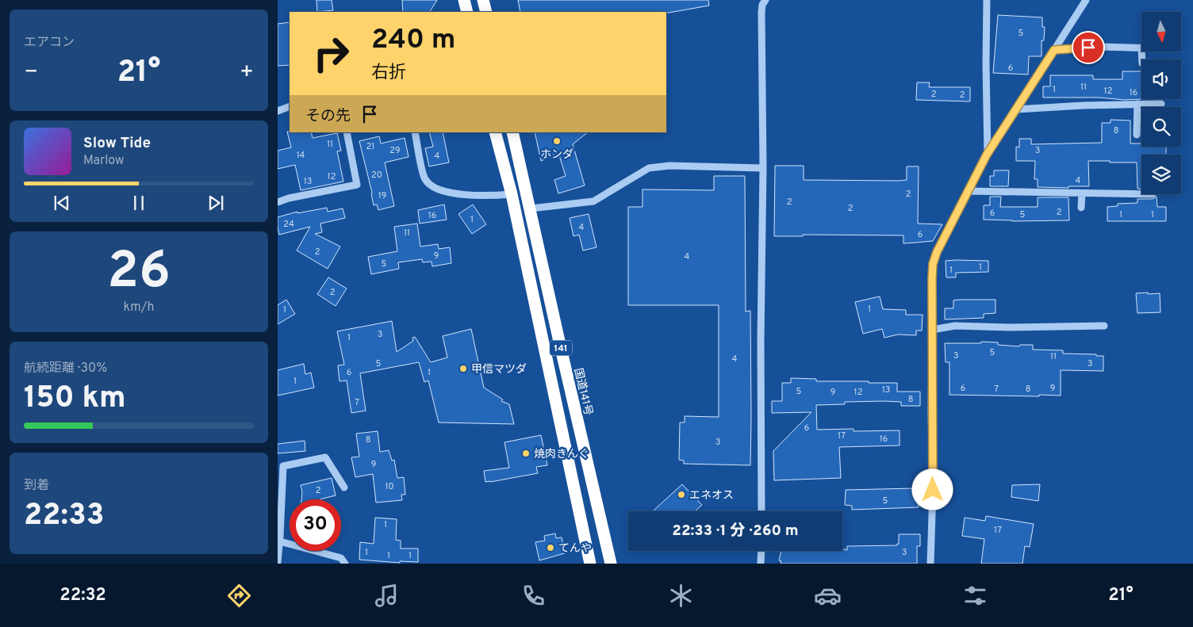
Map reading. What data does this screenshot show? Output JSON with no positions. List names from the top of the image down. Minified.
{"streets":{"highway":["141","国道141号"]},"places":["ホンダ","甲信マツダ","焼肉きんぐ","エネオス","てんや"],"house_numbers":["5","6","11","1","12","16","2","2","8","11","21","29","3","14","4","20","12","4","13","2","19","2","2","2","6","5","1","1","16","1","24","4","11","6","2","9","4","5","1","1","2","1","1","3","1","5","3","11","4","5","3","6","1","1","6","9","7","8","13","5","9","12","8","7","6","17","16","8","3","9","10","2","5","1","17","1","3","1","1"],"north":"bottom","page":{"tile":["エアコン",["26","km/h"],["航続距離 · 30%","150 km"],["到着","22:33"]],"turn":["240 m","右折"],"heat":["−","21°","+"],"then":"その先","song":["Slow Tide","Marlow"],"limit":"30","trip":"22:33 · 1 分 · 260 m","tabs":["22:32","21°"]}}
